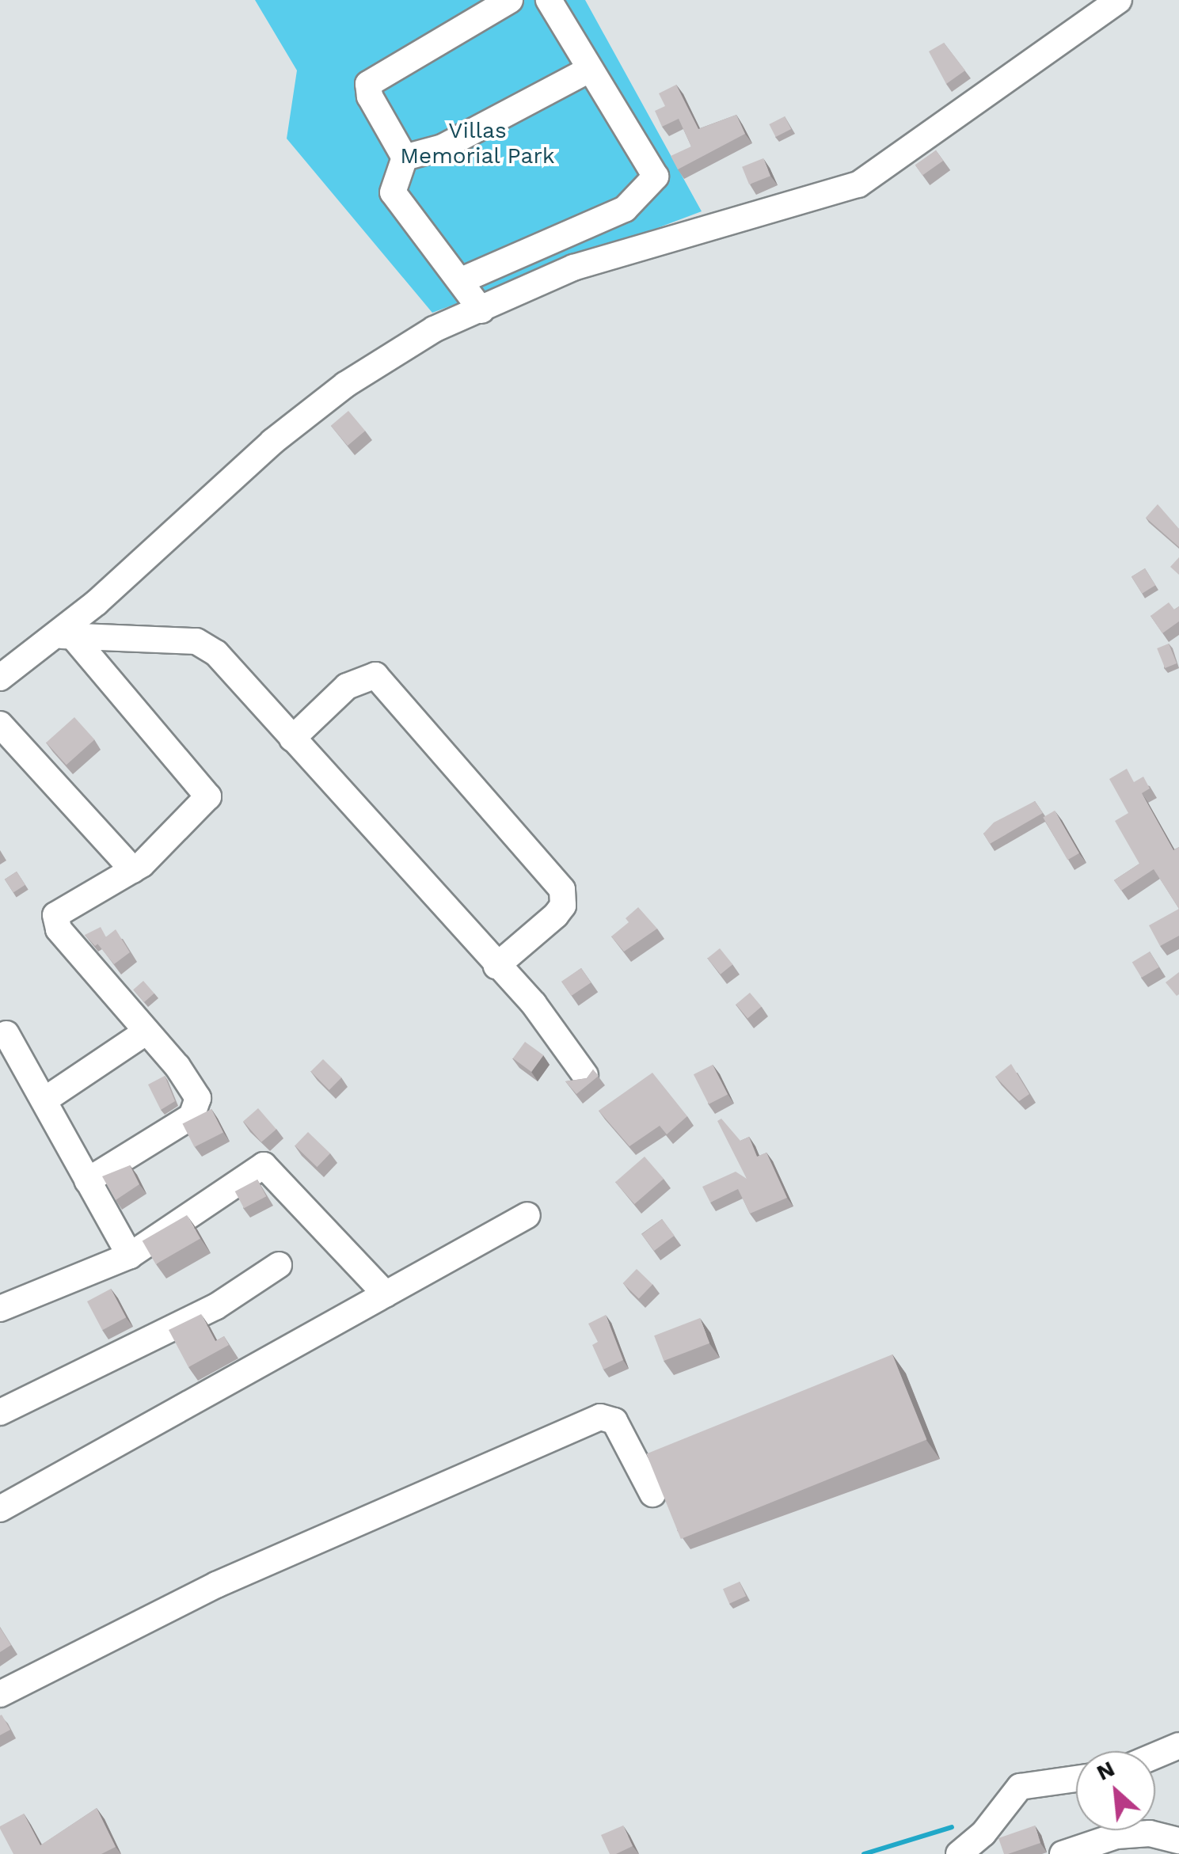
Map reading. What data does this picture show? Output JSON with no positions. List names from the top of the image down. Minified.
{"parks":["Villas Memorial Park"],"north":"top left"}
